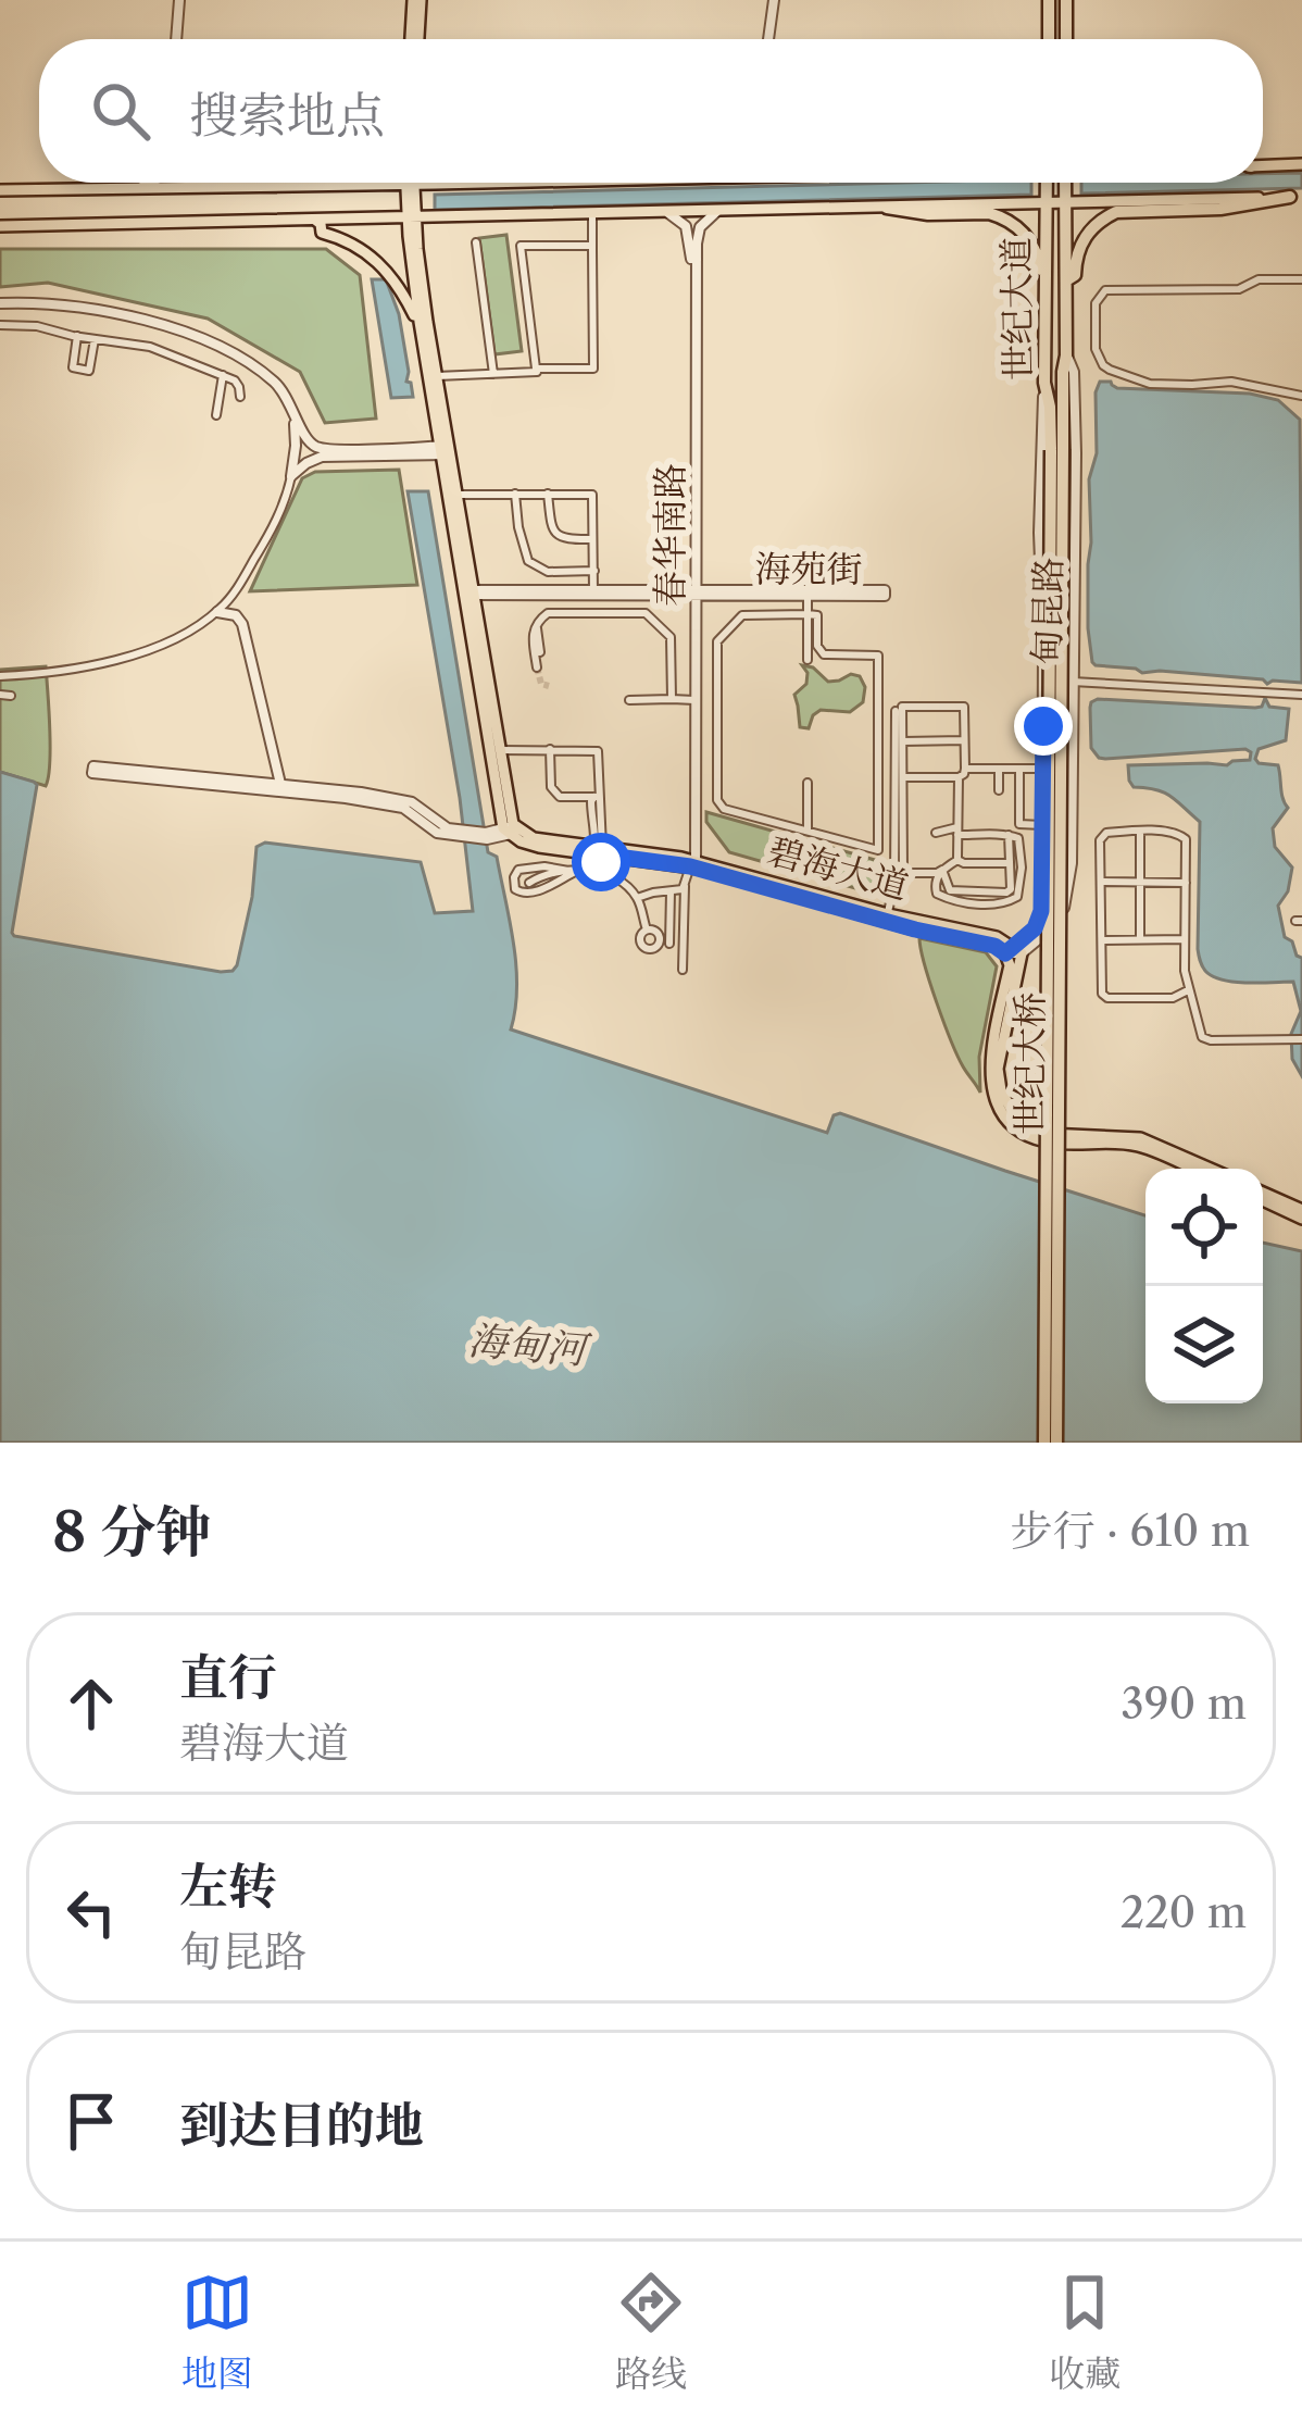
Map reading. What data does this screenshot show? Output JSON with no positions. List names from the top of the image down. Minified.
{"streets":{"highway":["世纪大道","世纪大桥"],"main road":["碧海大道"],"street":["春华南路","海苑街","甸昆路"]},"crossings":[["世纪大道","甸昆路"],["世纪大道","世纪大桥"],["春华南路","海苑街"],["春华南路","碧海大道"],["甸昆路","碧海大道"]],"water":["海甸河"],"page":{"search":"搜索地点","heading":["8 分钟","步行 · 610 m"],"list":[["直行","碧海大道","390 m"],["左转","甸昆路","220 m"],"到达目的地"],"nav":["地图","路线","收藏"]}}
